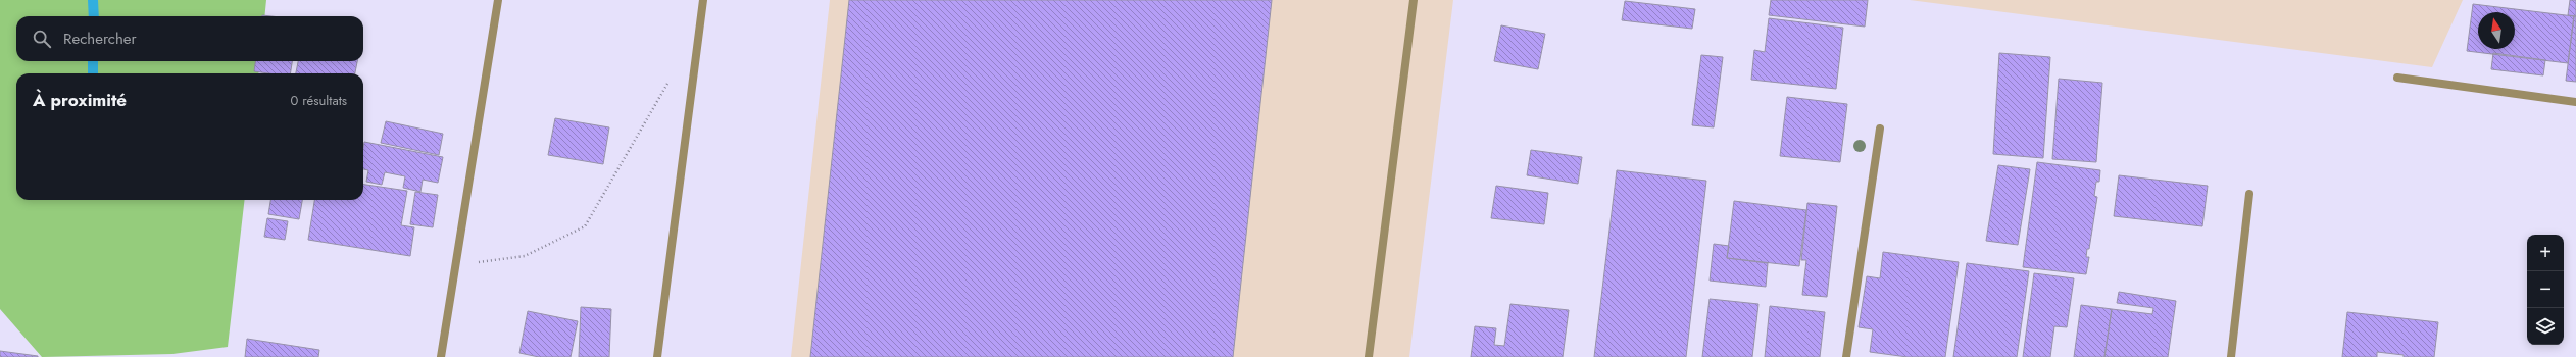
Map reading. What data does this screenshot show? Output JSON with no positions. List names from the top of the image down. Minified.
{"north":"top","page":{"search":"Rechercher","heading":["À proximité","0 résultats"],"map_buttons":["+","−"]}}
